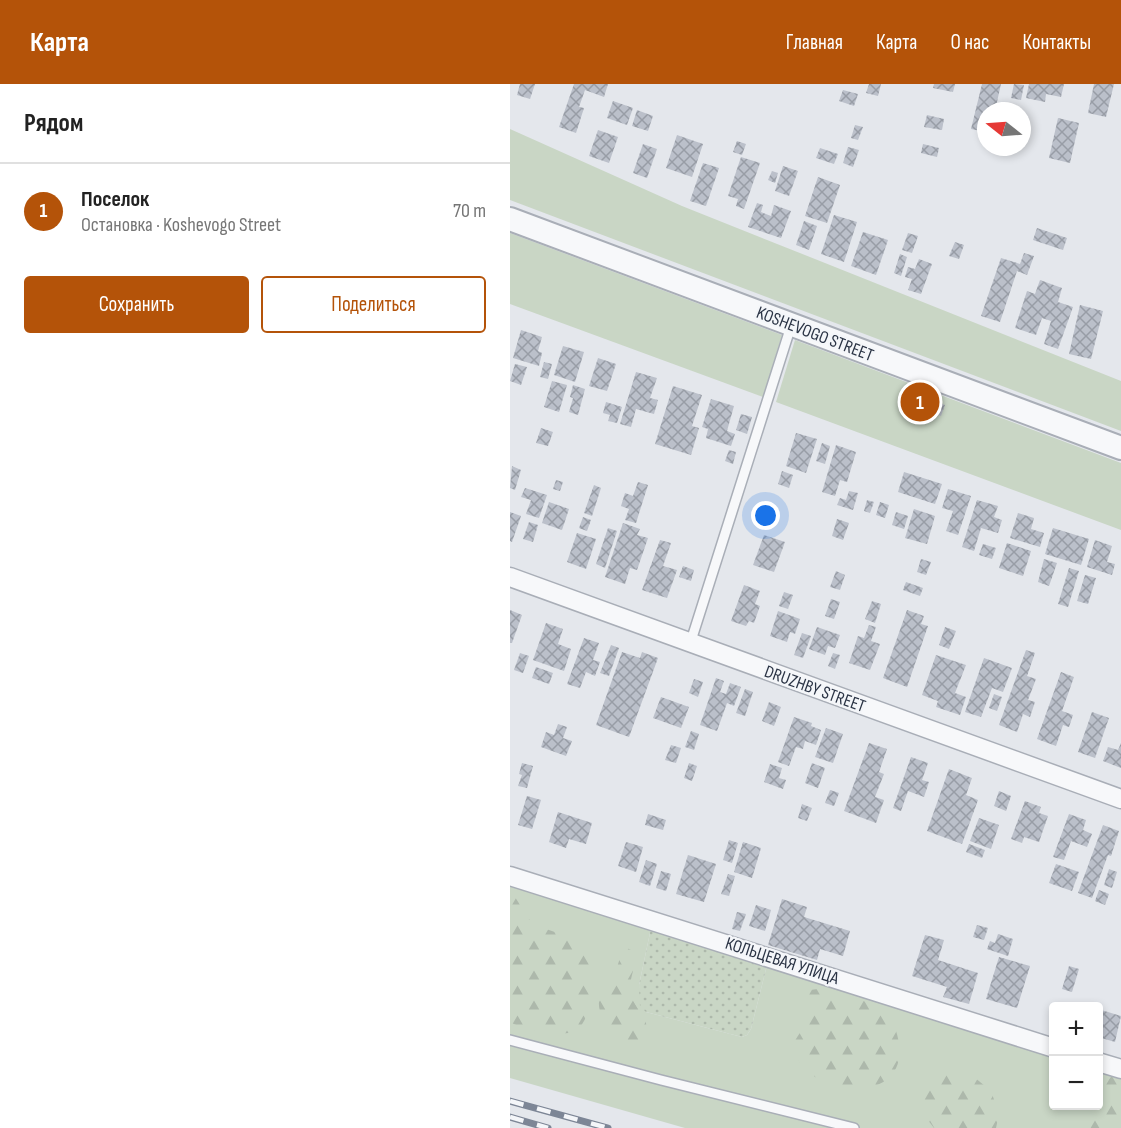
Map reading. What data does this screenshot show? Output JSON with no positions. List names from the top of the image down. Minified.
{"streets":{"street":["KOSHEVOGO STREET","DRUZHBY STREET","КОЛЬЦЕВАЯ УЛИЦА"]},"north":"left","page":{"header":"Карта","nav":["Главная","Карта","О нас","Контакты"],"heading":"Рядом","list":[{"mark":"1","name":"Поселок","note":"Остановка · Koshevogo Street","value":"70 m"}],"buttons":["Сохранить","Поделиться"],"pins":"1","map_buttons":["+","−"]}}
